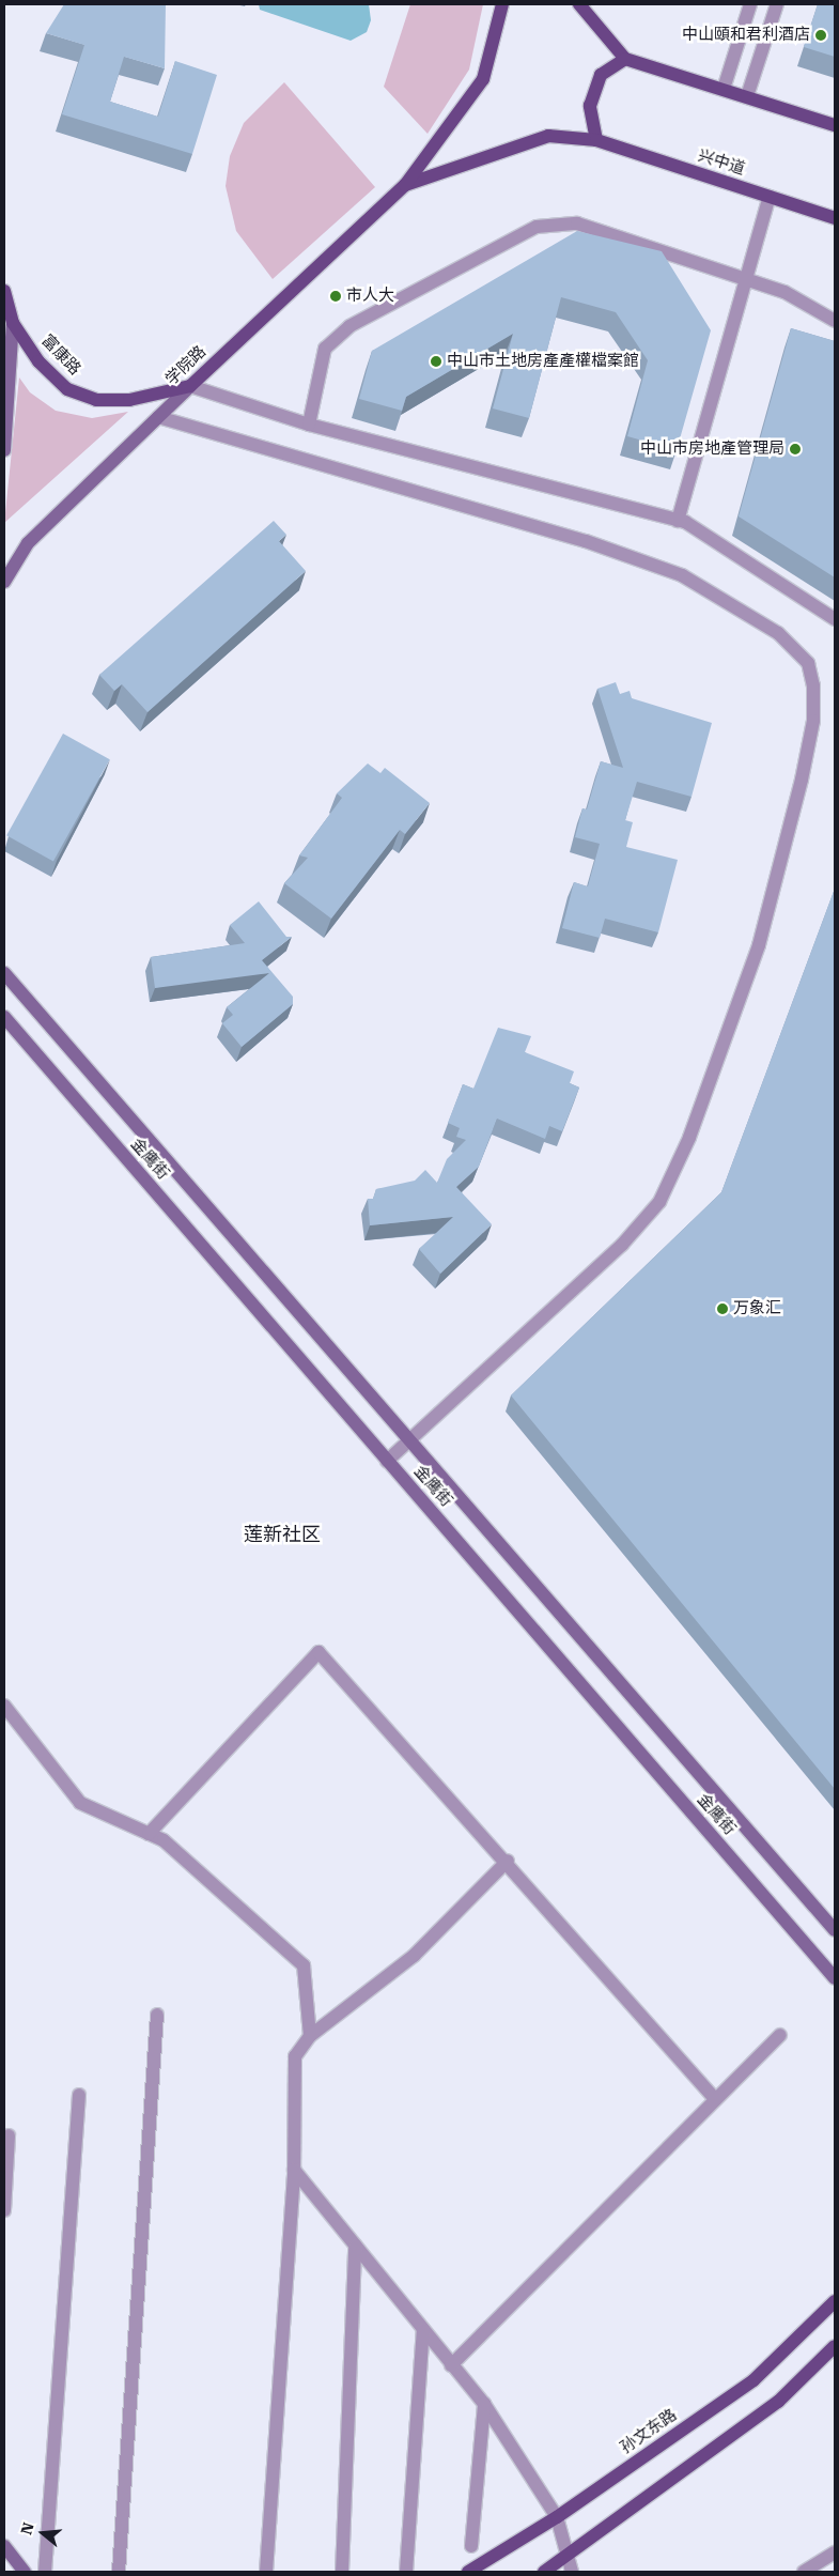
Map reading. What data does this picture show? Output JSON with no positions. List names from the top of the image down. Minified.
{"streets":{"main road":["兴中道","富康路","学院路","孙文东路"],"street":["金鹰街"]},"crossings":[["兴中道","学院路"],["富康路","学院路"]],"districts":["莲新社区"],"places":["中山頤和君利酒店","市人大","中山市土地房產產權檔案館","中山市房地產管理局","万象汇"],"north":"left"}
